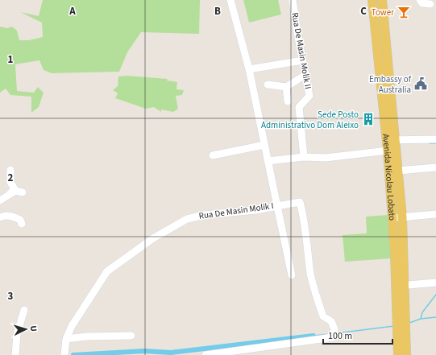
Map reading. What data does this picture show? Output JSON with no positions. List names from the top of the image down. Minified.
{"streets":{"main road":["Avenida Nicolau Lobato"],"street":["Rua De Masin Molik II","Rua De Masin Molik I"]},"places":{"bar":["Tower"],"public building":["Embassy of Australia"],"building":["Sede Posto Administrativo Dom Aleixo"]},"scale_bar":"100 m","north":"right","grid":{"columns":["A","B","C"],"rows":["1","2","3"]}}
